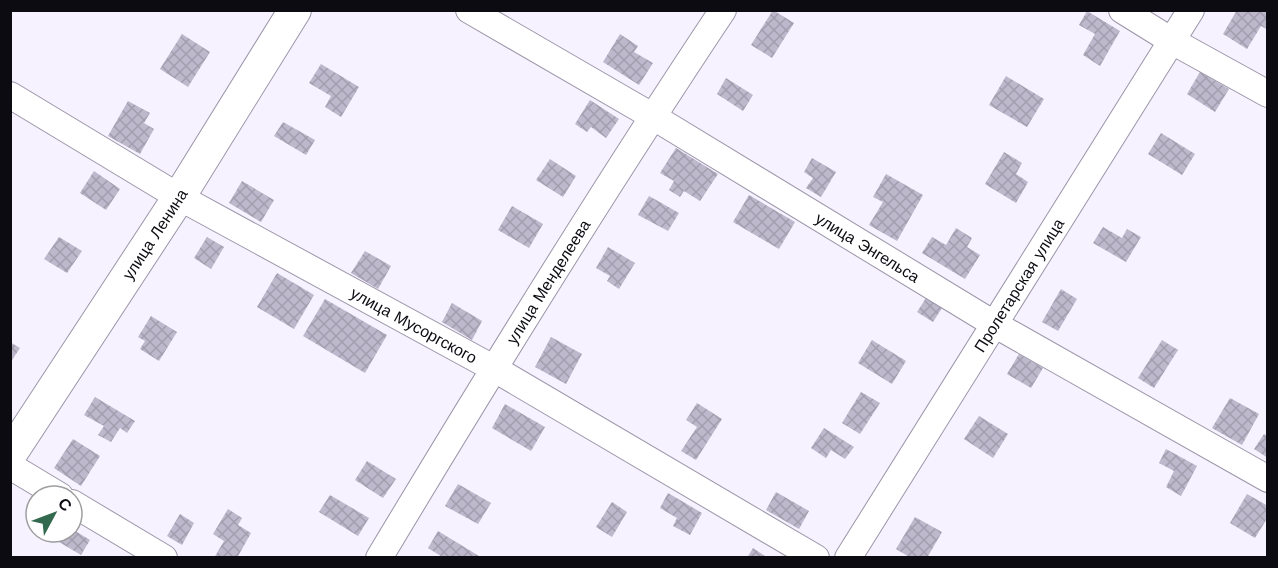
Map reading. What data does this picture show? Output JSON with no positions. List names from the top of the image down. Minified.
{"streets":{"street":["улица Ленина","улица Энгельса","улица Менделеева","Пролетарская улица","улица Мусоргского"]},"crossings":[["улица Ленина","улица Мусоргского"],["улица Энгельса","улица Менделеева"],["улица Энгельса","Пролетарская улица"],["улица Менделеева","улица Мусоргского"]],"north":"top right"}
